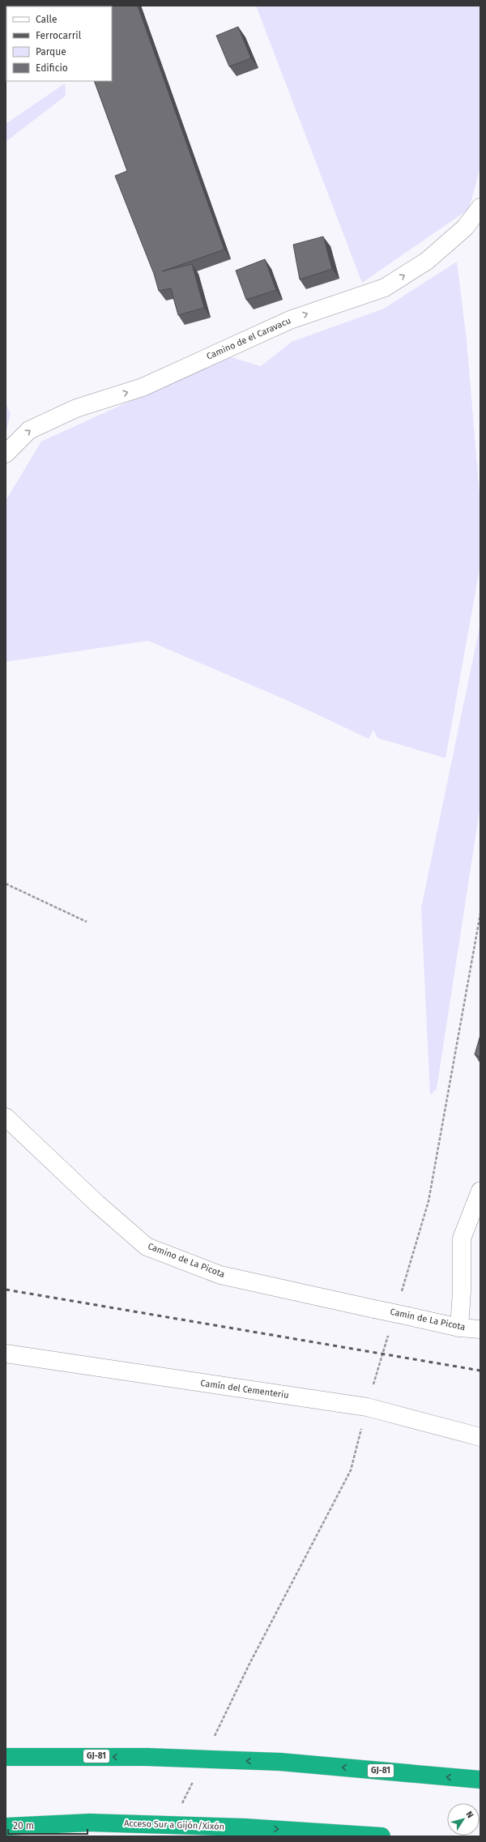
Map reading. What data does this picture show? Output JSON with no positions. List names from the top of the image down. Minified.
{"streets":{"highway":["GJ-81","Acceso Sur a Gijón/Xixón"],"street":["Camino de el Caravacu","Camino de La Picota","Camin de La Picota","Camín del Cementeriu"]},"crossings":[["Camino de La Picota","Camin de La Picota"]],"one_way":["Camino de el Caravacu"],"legend":["Calle","Ferrocarril","Parque","Edificio"],"scale_bar":"20 m","north":"top right"}
